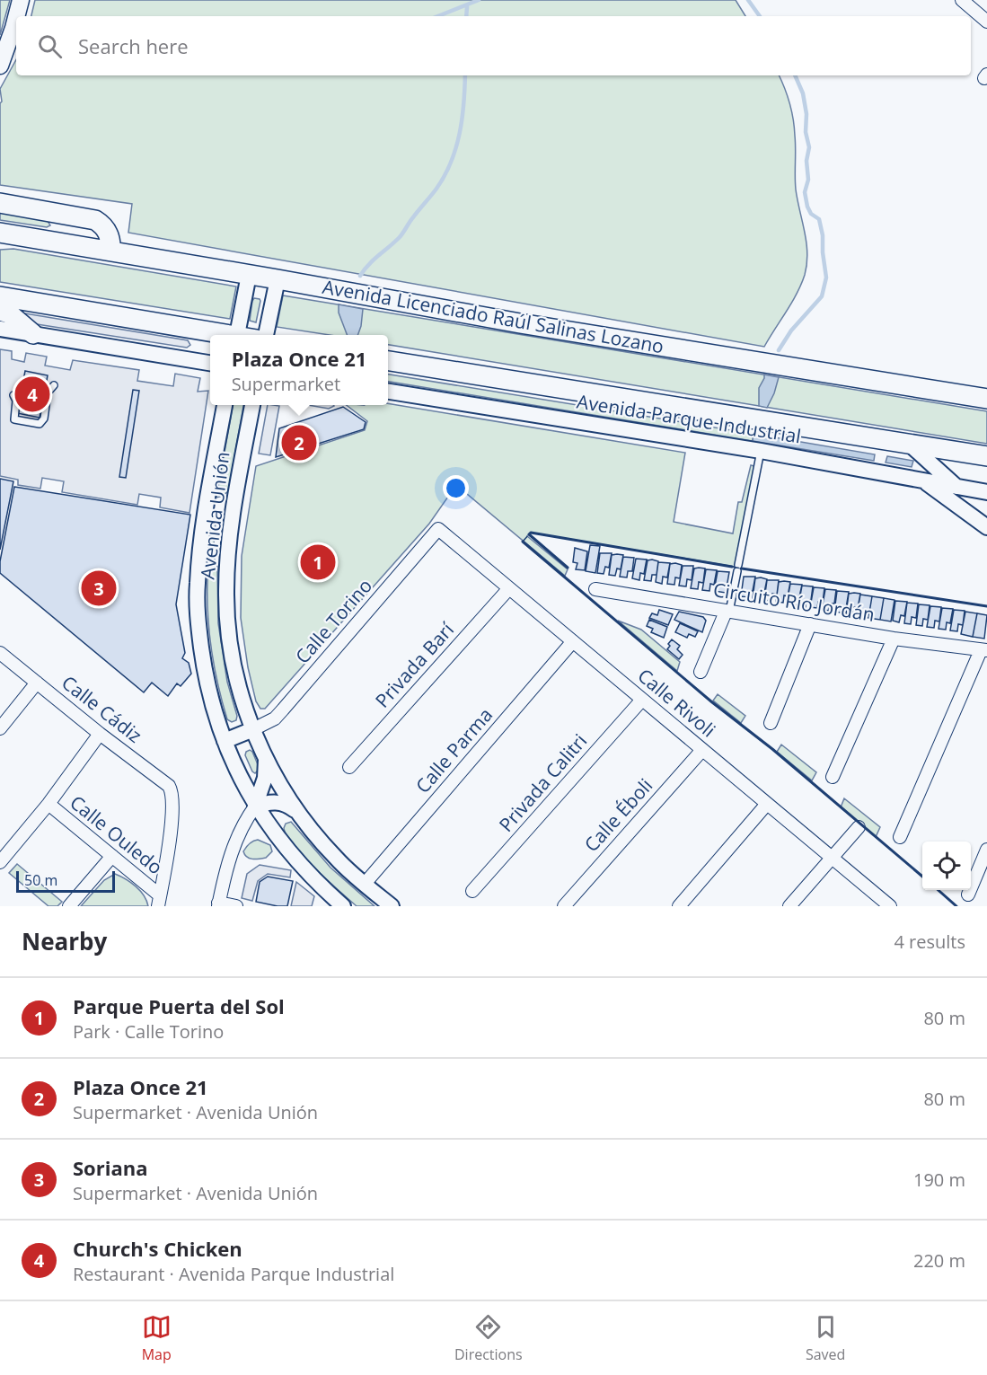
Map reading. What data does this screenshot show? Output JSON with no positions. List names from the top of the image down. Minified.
{"streets":{"main road":["Avenida Licenciado Raúl Salinas Lozano"],"street":["Avenida Parque Industrial","Avenida Unión","Circuito Río Jordán","Calle Torino","Privada Barí","Calle Rivoli","Calle Cádiz","Calle Parma","Privada Calitri","Calle Éboli","Calle Ouledo"]},"crossings":[["Avenida Unión","Calle Torino"],["Avenida Unión","Calle Parma"],["Calle Torino","Calle Rivoli"],["Privada Barí","Calle Rivoli"],["Calle Rivoli","Calle Parma"],["Calle Rivoli","Privada Calitri"],["Calle Rivoli","Calle Éboli"],["Calle Cádiz","Calle Ouledo"]],"scale_bar":"50 m","page":{"search":"Search here","popup":["Plaza Once 21","Supermarket"],"pins":["4","2","1","3"],"scale":"50 m","heading":["Nearby","4 results"],"list":[{"mark":"1","name":"Parque Puerta del Sol","note":"Park · Calle Torino","value":"80 m"},{"mark":"2","name":"Plaza Once 21","note":"Supermarket · Avenida Unión","value":"80 m"},{"mark":"3","name":"Soriana","note":"Supermarket · Avenida Unión","value":"190 m"},{"mark":"4","name":"Church's Chicken","note":"Restaurant · Avenida Parque Industrial","value":"220 m"}],"nav":["Map","Directions","Saved"]}}
